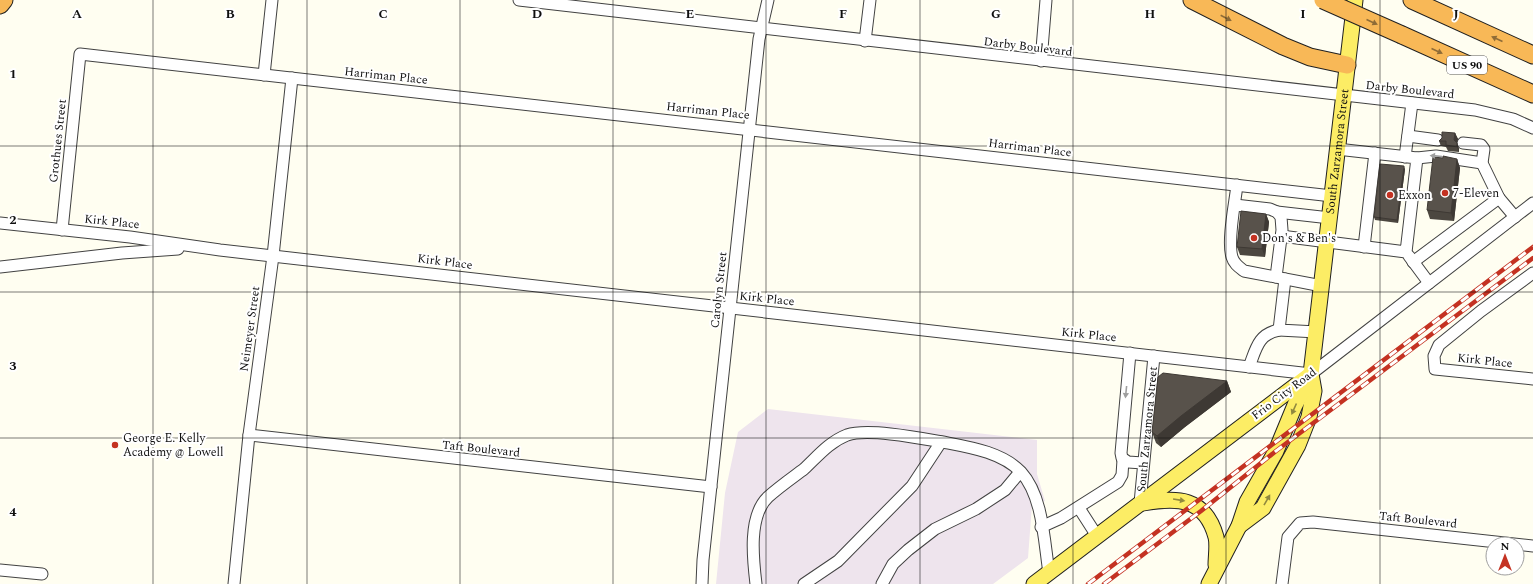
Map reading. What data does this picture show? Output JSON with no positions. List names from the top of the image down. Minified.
{"streets":{"highway":["US 90"],"main road":["South Zarzamora Street","Frio City Road"],"street":["Darby Boulevard","Harriman Place","Grothues Street","Kirk Place","Carolyn Street","Neimeyer Street","Taft Boulevard"]},"crossings":[["Darby Boulevard","South Zarzamora Street"],["Darby Boulevard","Carolyn Street"],["Harriman Place","Grothues Street"],["Harriman Place","South Zarzamora Street"],["Harriman Place","Carolyn Street"],["Harriman Place","Neimeyer Street"],["Grothues Street","Kirk Place"],["South Zarzamora Street","Kirk Place"],["South Zarzamora Street","Frio City Road"],["Kirk Place","Carolyn Street"],["Kirk Place","Neimeyer Street"],["Kirk Place","Frio City Road"],["Carolyn Street","Taft Boulevard"],["Neimeyer Street","Taft Boulevard"]],"places":["7-Eleven","Exxon","Don's & Ben's","George E. Kelly Academy @ Lowell"],"north":"top","grid":{"columns":["A","B","C","D","E","F","G","H","I","J"],"rows":["1","2","3","4"]}}
